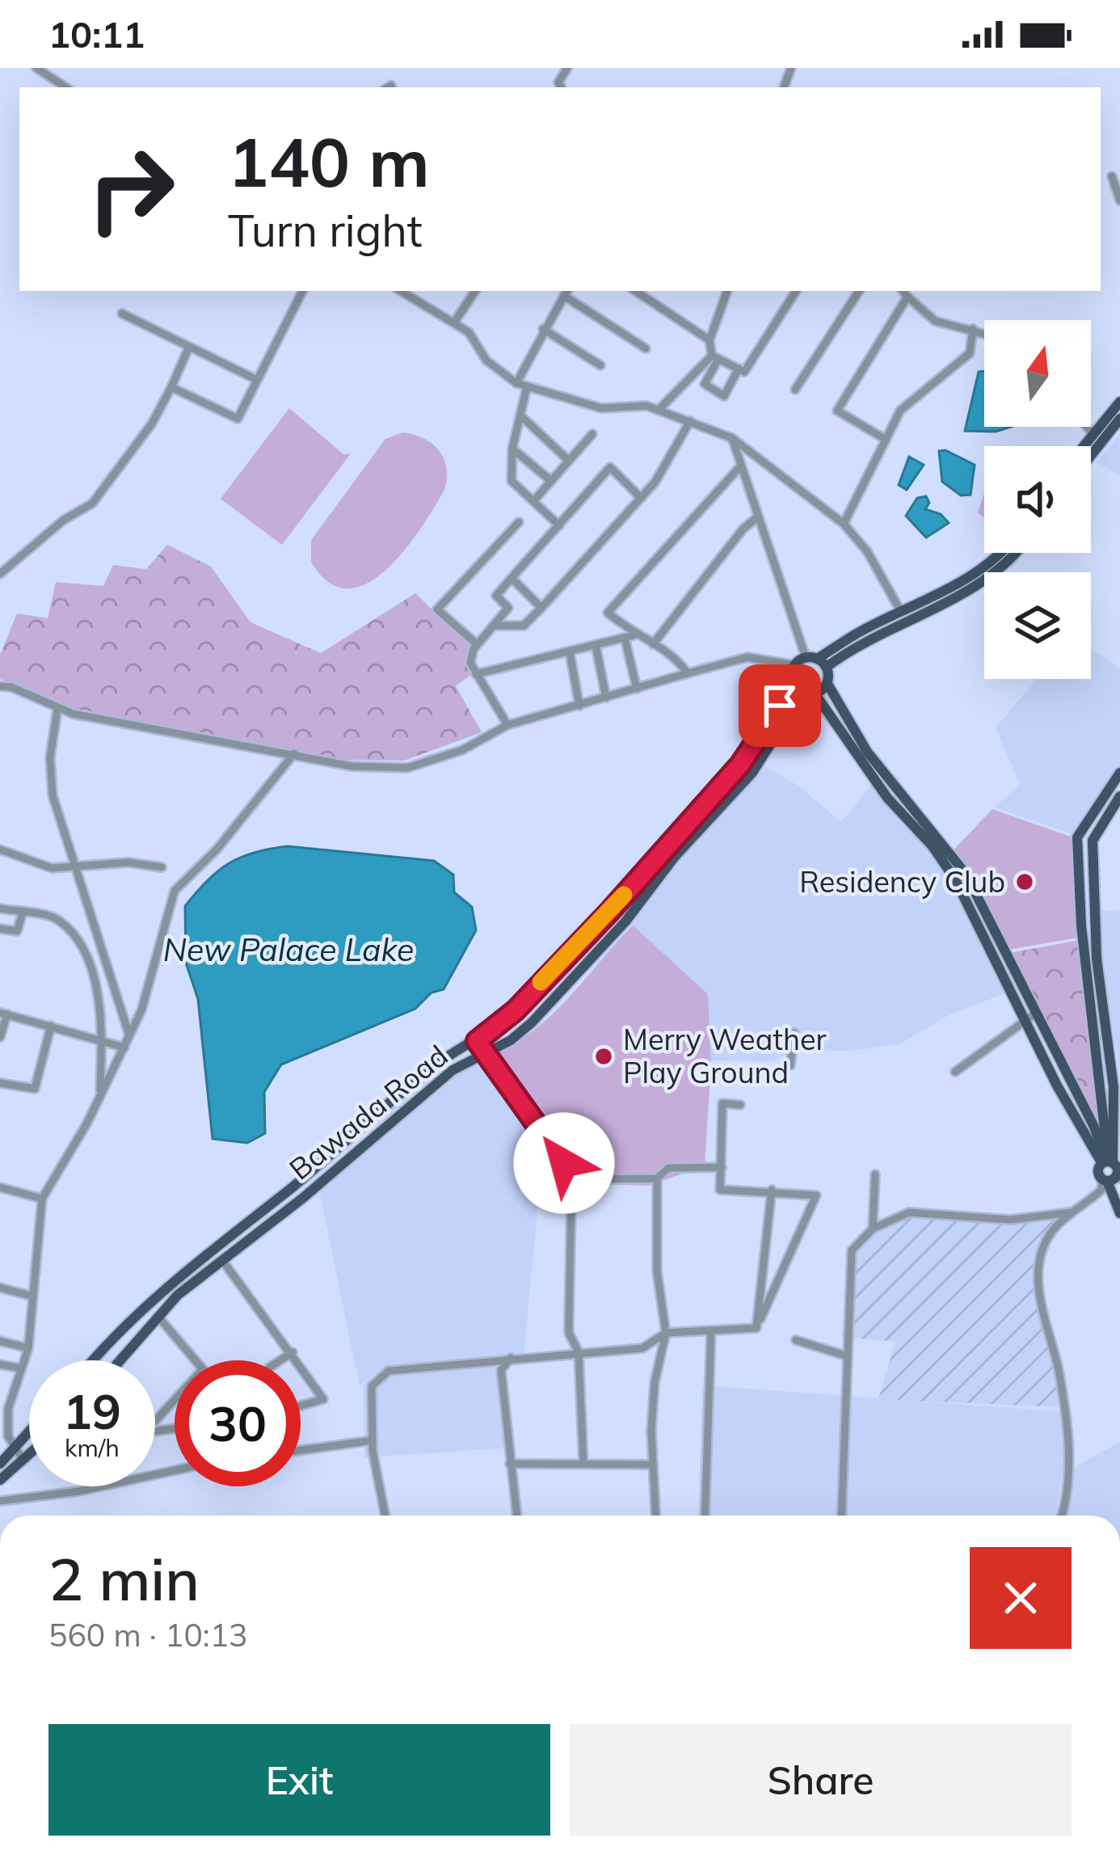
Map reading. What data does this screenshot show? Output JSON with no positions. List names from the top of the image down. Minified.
{"streets":{"main road":["Bawada Road"]},"water":["New Palace Lake"],"places":["Residency Club","Merry Weather Play Ground"],"north":"top","page":{"status":"10:11","turn":["140 m","Turn right"],"speed":"19 km/h","limit":"30","heading":["2 min","560 m · 10:13"],"buttons":["Exit","Share"]}}
